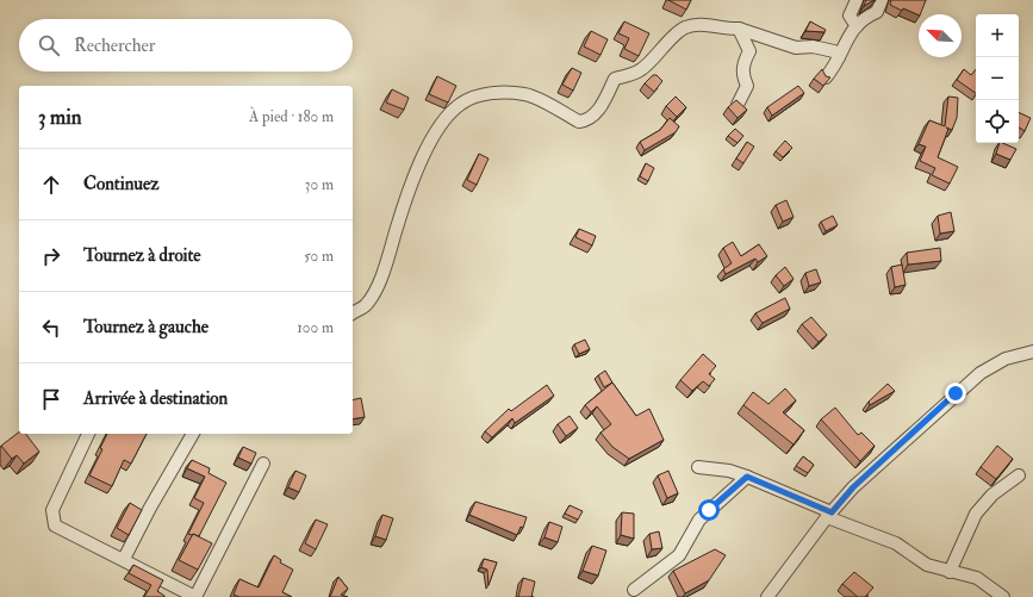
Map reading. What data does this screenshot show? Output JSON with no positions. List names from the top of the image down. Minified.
{"north":"top left","page":{"map_buttons":["+","−"],"search":"Rechercher","heading":["3 min","À pied · 180 m"],"list":[["Continuez","30 m"],["Tournez à droite","50 m"],["Tournez à gauche","100 m"],"Arrivée à destination"]}}
